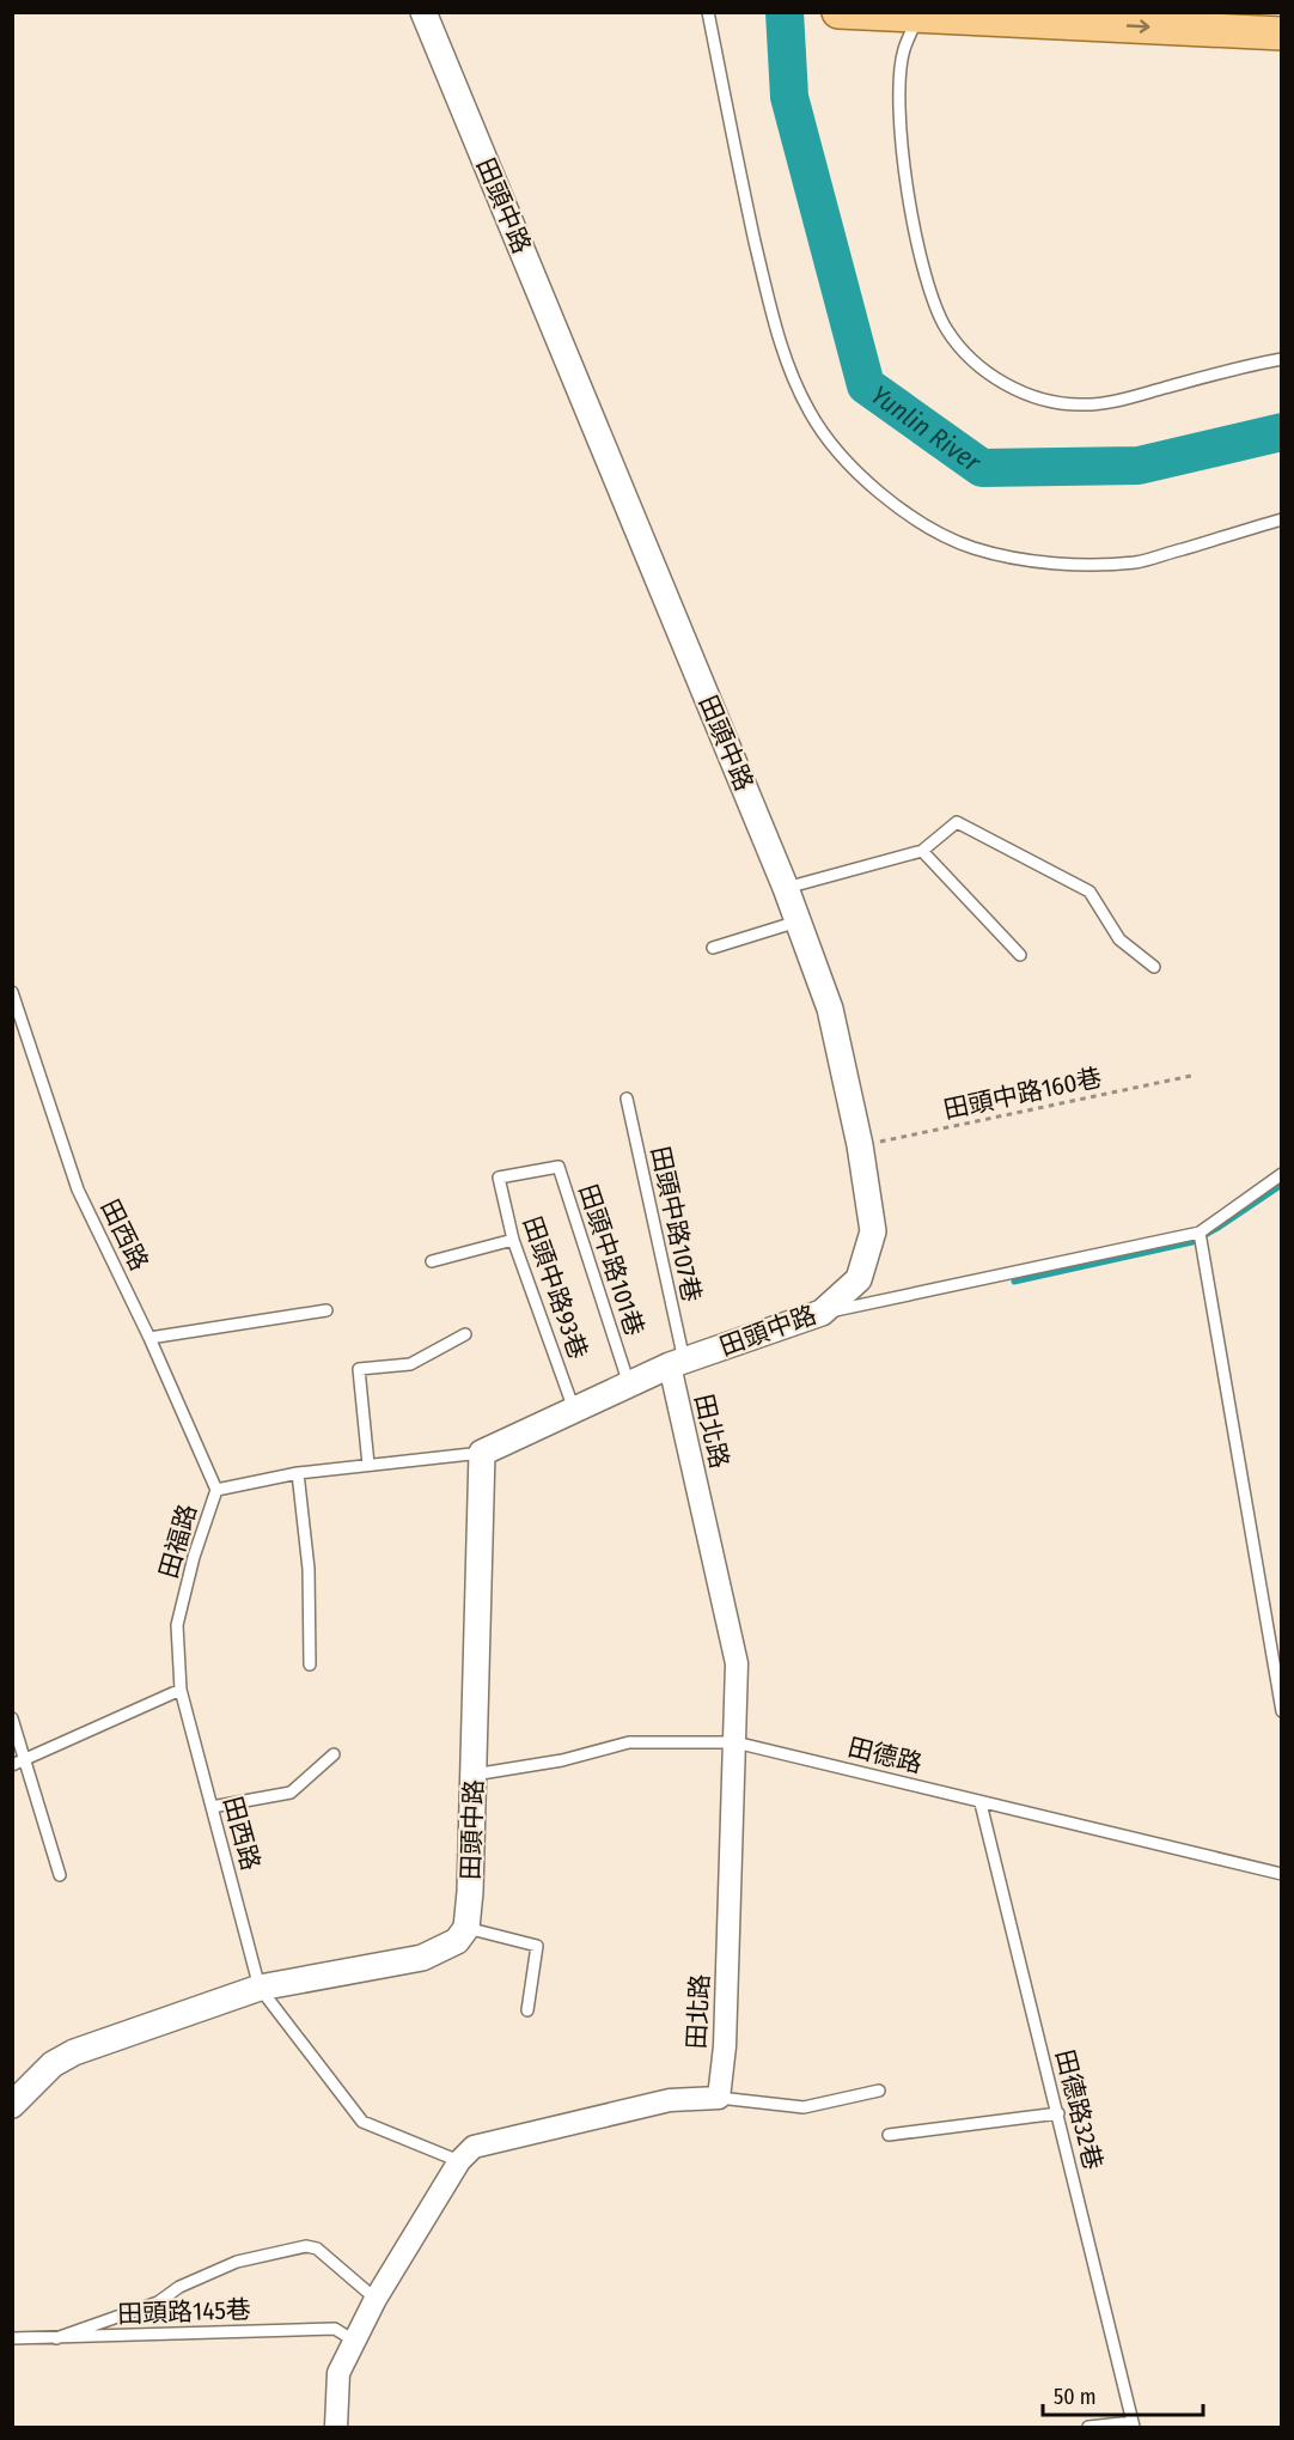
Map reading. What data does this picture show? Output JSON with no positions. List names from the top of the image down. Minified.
{"streets":{"street":["田頭中路","田北路"],"lane":["田頭中路107巷","田西路","田頭中路101巷","田頭中路93巷","田福路","田德路","田德路32巷","田頭路145巷"],"path":["田頭中路160巷"]},"crossings":[["田頭中路","田頭中路160巷"],["田頭中路","田頭中路107巷"],["田頭中路","田頭中路101巷"],["田頭中路","田頭中路93巷"],["田頭中路","田北路"],["田頭中路","田福路"],["田頭中路","田德路"],["田頭中路107巷","田北路"],["田西路","田福路"],["田頭中路101巷","田頭中路93巷"],["田北路","田德路"],["田德路","田德路32巷"]],"water":["Yunlin River"],"scale_bar":"50 m"}
